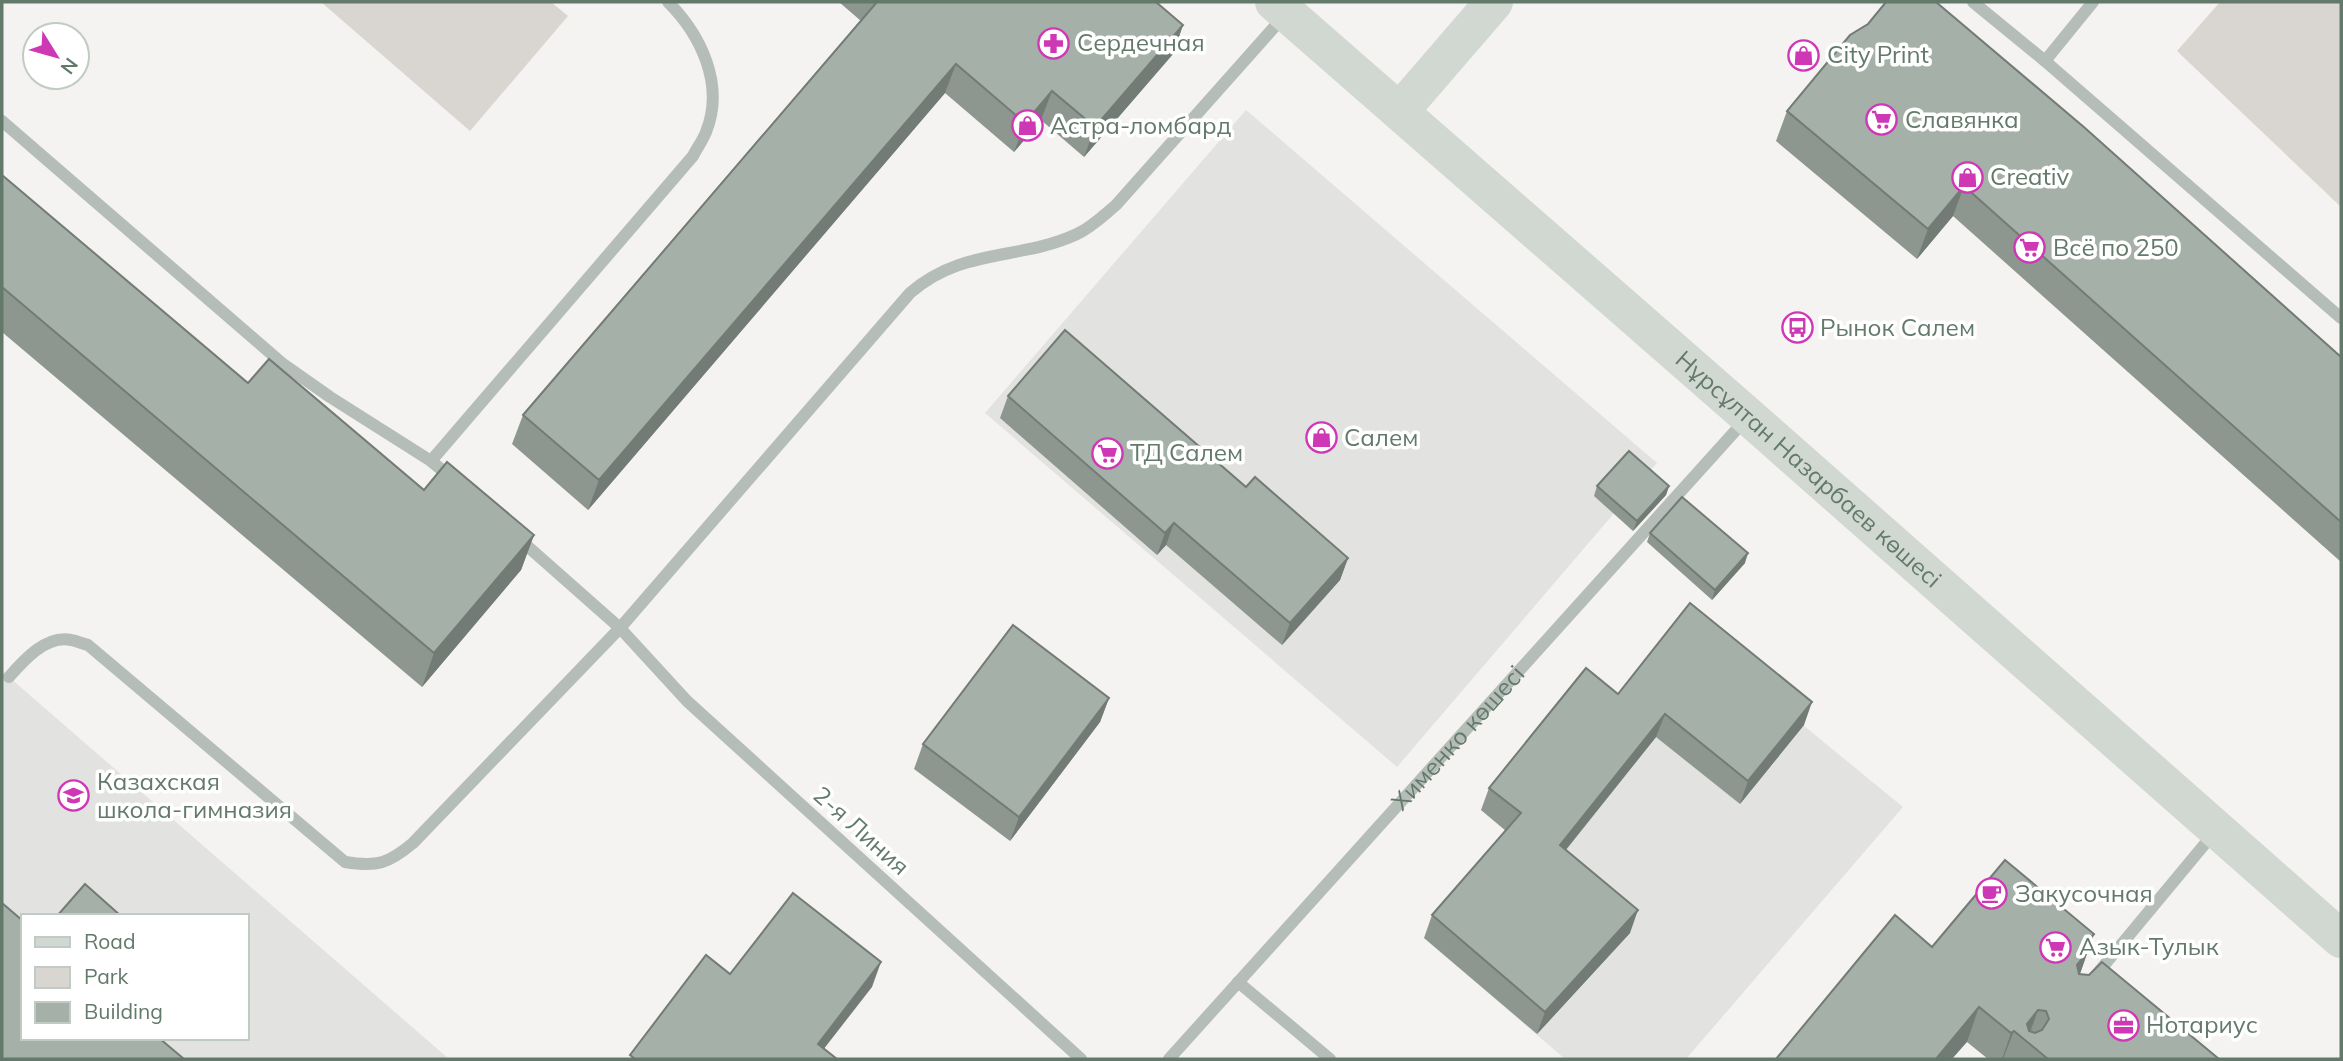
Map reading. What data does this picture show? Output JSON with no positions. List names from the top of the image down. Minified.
{"streets":{"main road":["Нұрсұлтан Назарбаев көшесі"],"street":["Хименко көшесі","2-я Линия"]},"crossings":[["Нұрсұлтан Назарбаев көшесі","Хименко көшесі"]],"places":{"pharmacy":["Сердечная"],"shop":["City Print","Астра-ломбард","Creativ","Салем"],"supermarket":["Славянка","Всё по 250","ТД Салем","Азык-Тулык"],"bus stop":["Рынок Салем"],"school or university":["Казахская школа-гимназия"],"cafe":["Закусочная"],"office":["Нотариус"]},"legend":["Road","Park","Building"],"north":"bottom right"}
